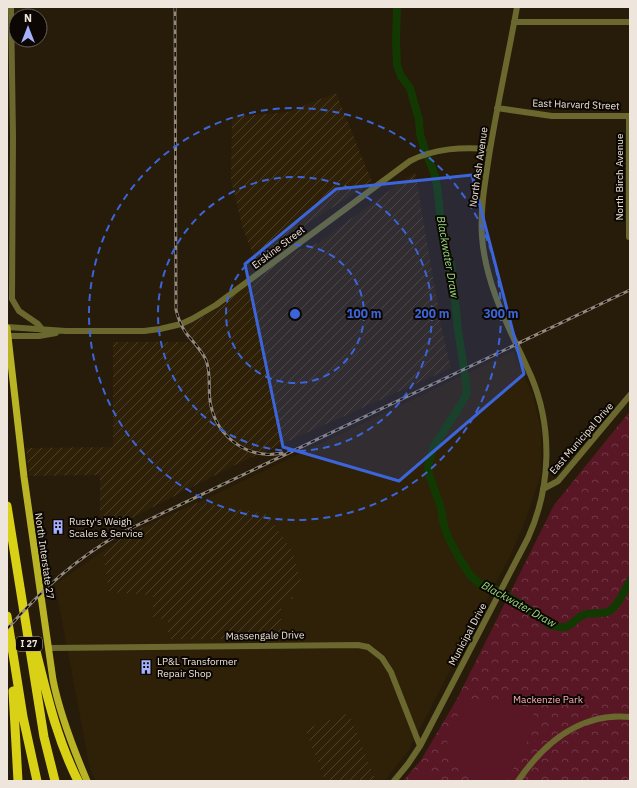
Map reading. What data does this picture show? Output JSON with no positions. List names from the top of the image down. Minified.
{"streets":{"highway":["I 27"],"main road":["North Interstate 27"],"street":["East Harvard Street","North Ash Avenue","North Birch Avenue","Erskine Street","East Municipal Drive","Municipal Drive","Massengale Drive"]},"crossings":[["East Harvard Street","North Ash Avenue"],["East Harvard Street","North Birch Avenue"],["North Ash Avenue","Erskine Street"],["North Ash Avenue","East Municipal Drive"],["North Ash Avenue","Municipal Drive"],["Erskine Street","North Interstate 27"],["East Municipal Drive","Municipal Drive"],["North Interstate 27","Massengale Drive"],["Municipal Drive","Massengale Drive"]],"water":["Blackwater Draw"],"parks":["Mackenzie Park"],"places":{"building":["Rusty's Weigh Scales & Service","LP&L Transformer Repair Shop"]},"north":"top","rings":["100 m","200 m","300 m"]}
